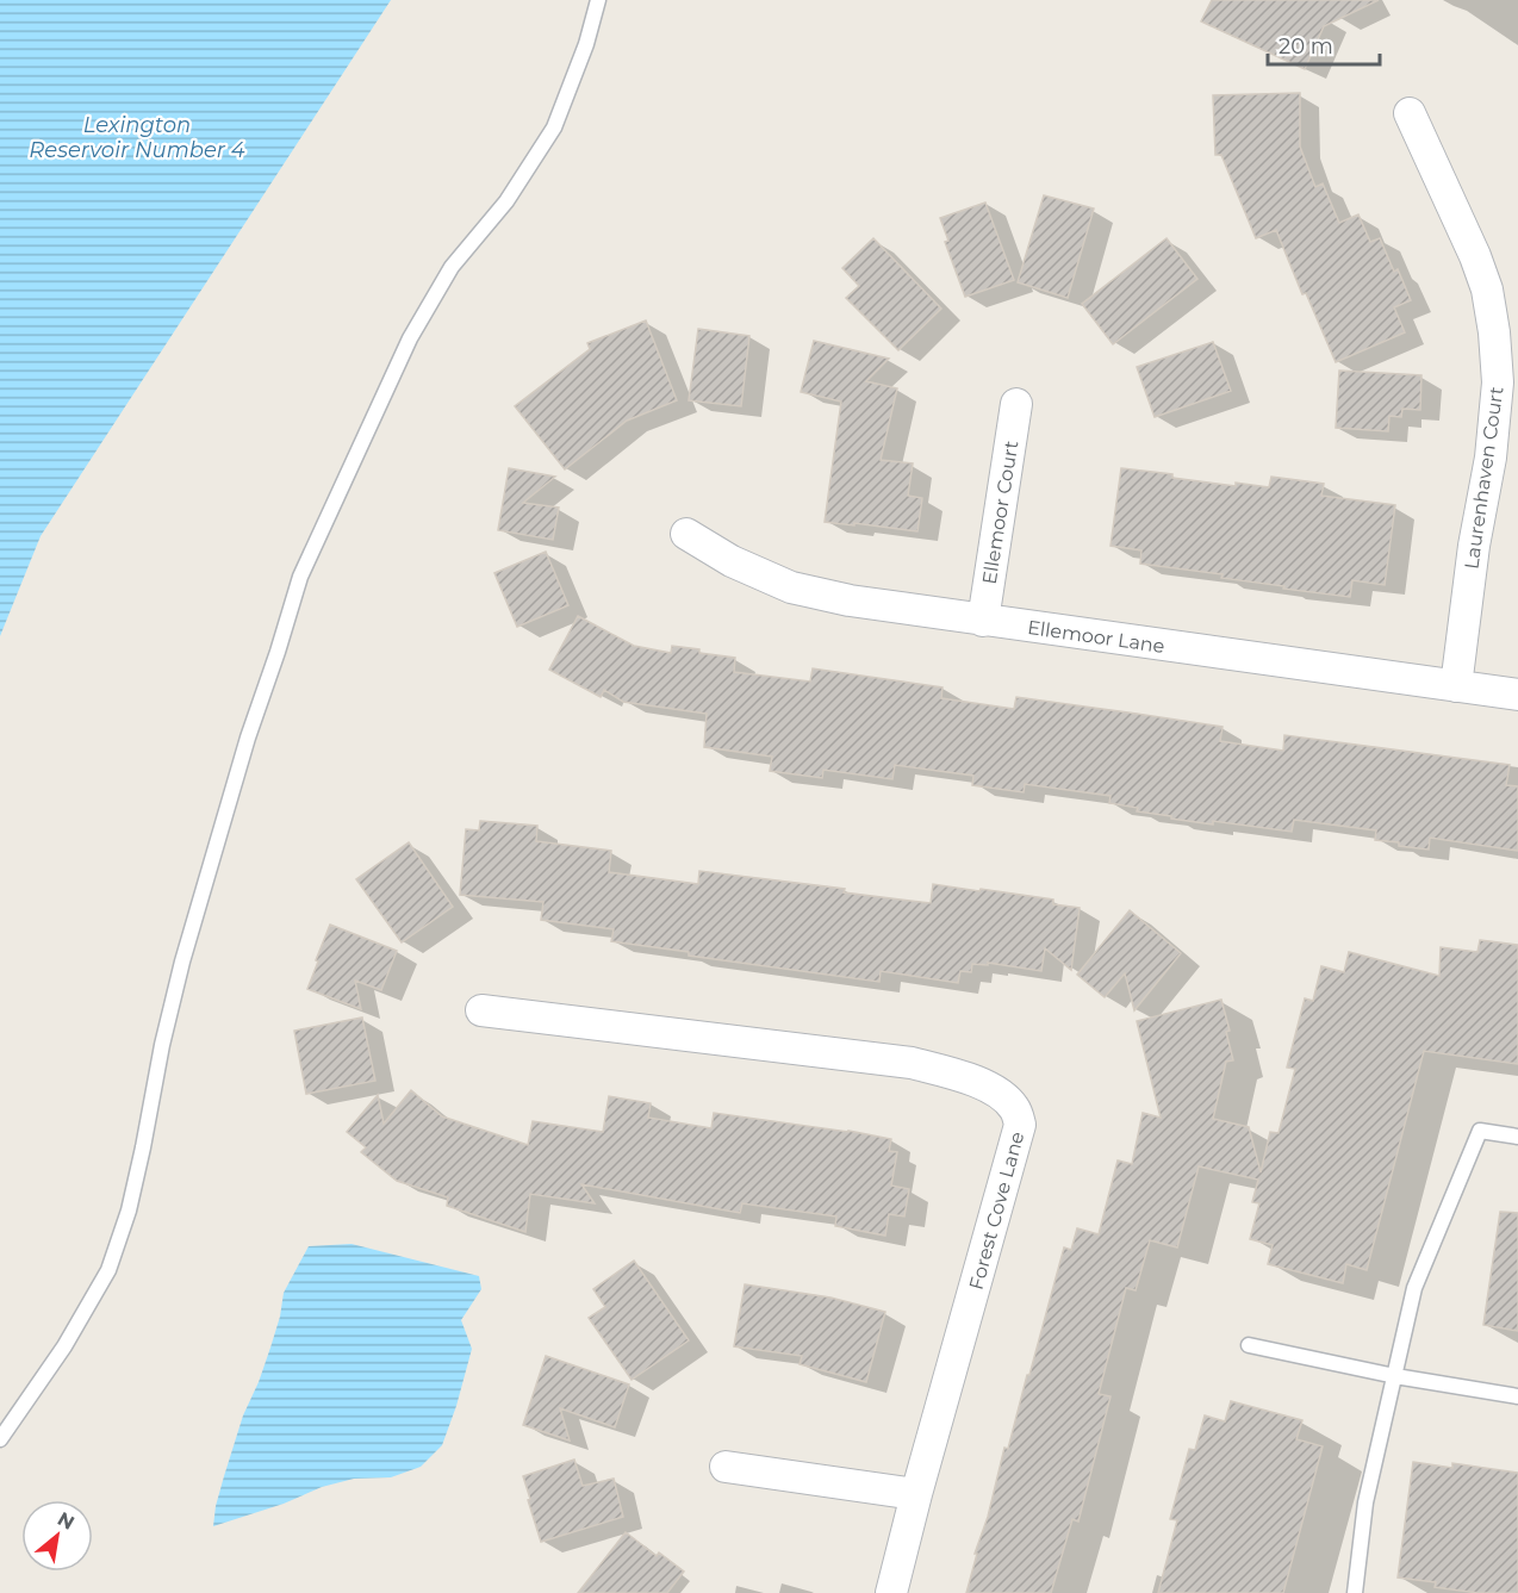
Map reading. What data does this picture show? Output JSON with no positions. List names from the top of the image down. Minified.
{"streets":{"street":["Laurenhaven Court","Ellemoor Court","Ellemoor Lane","Forest Cove Lane"]},"crossings":[["Laurenhaven Court","Ellemoor Lane"],["Ellemoor Court","Ellemoor Lane"]],"water":["Lexington Reservoir Number 4"],"scale_bar":"20 m","north":"top right"}
